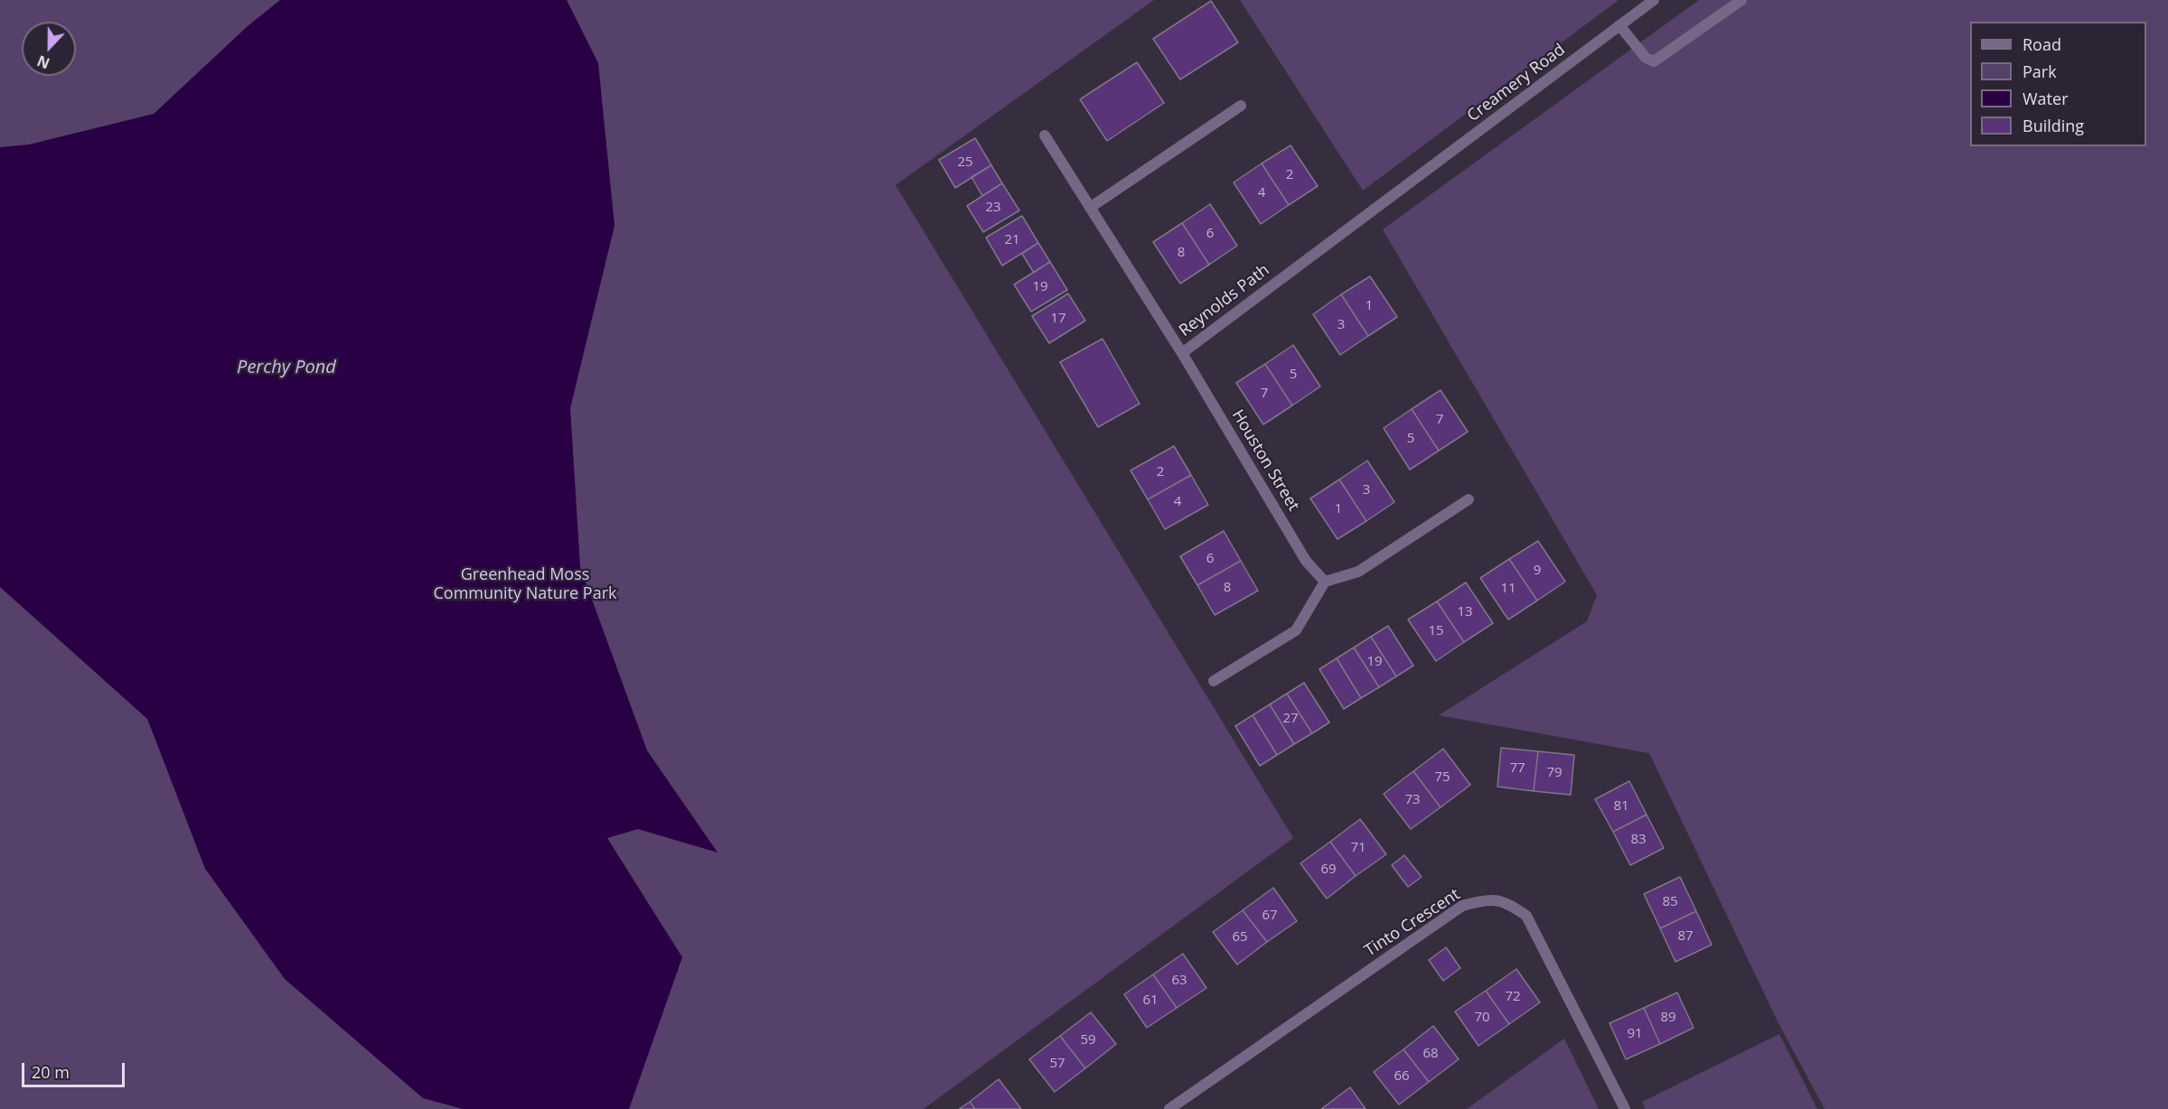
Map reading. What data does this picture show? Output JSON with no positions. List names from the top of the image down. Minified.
{"streets":{"street":["Creamery Road","Reynolds Path","Houston Street","Tinto Crescent"]},"crossings":[["Creamery Road","Reynolds Path"],["Reynolds Path","Houston Street"]],"water":["Perchy Pond"],"parks":["Greenhead Moss Community Nature Park"],"house_numbers":["25","2","4","23","6","21","8","19","1","17","3","5","7","7","5","2","3","4","1","6","9","8","11","13","15","19","27","77","79","75","73","81","83","71","69","85","67","87","65","63","72","61","70","89","91","59","68","57","66"],"legend":["Road","Park","Water","Building"],"scale_bar":"20 m","north":"bottom"}
